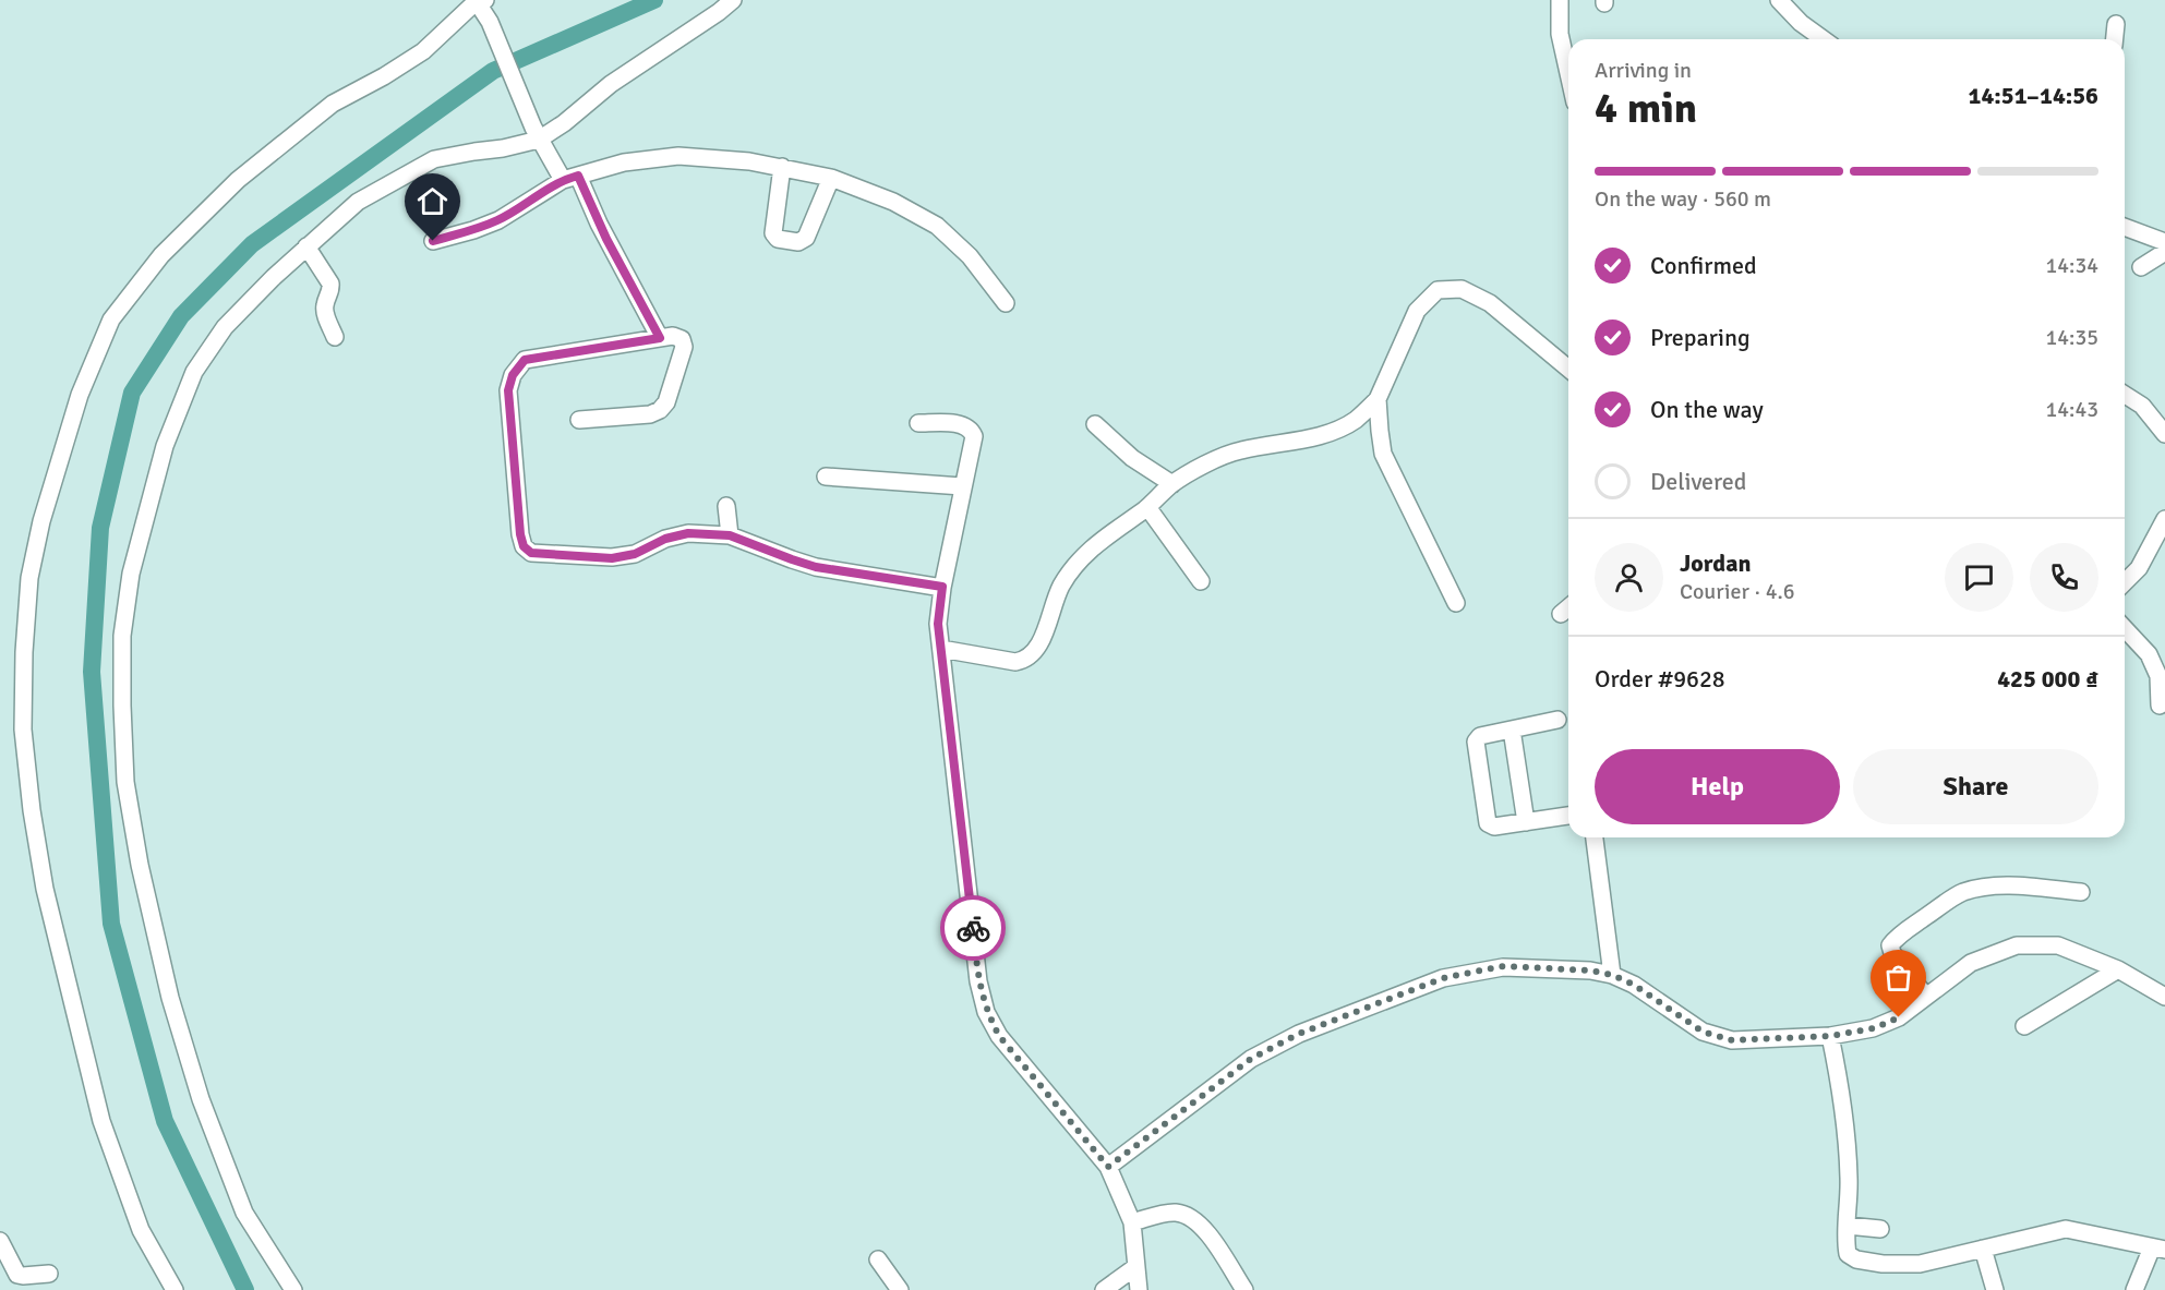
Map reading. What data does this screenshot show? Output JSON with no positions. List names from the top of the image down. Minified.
{"page":{"heading":["4 min","Arriving in","14:51–14:56"],"panel":["Jordan","Courier · 4.6","Order #9628","425 000 ₫"],"bar":"On the way · 560 m","list":[["Confirmed","14:34"],["Preparing","14:35"],["On the way","14:43"],"Delivered"],"buttons":["Help","Share"]}}
